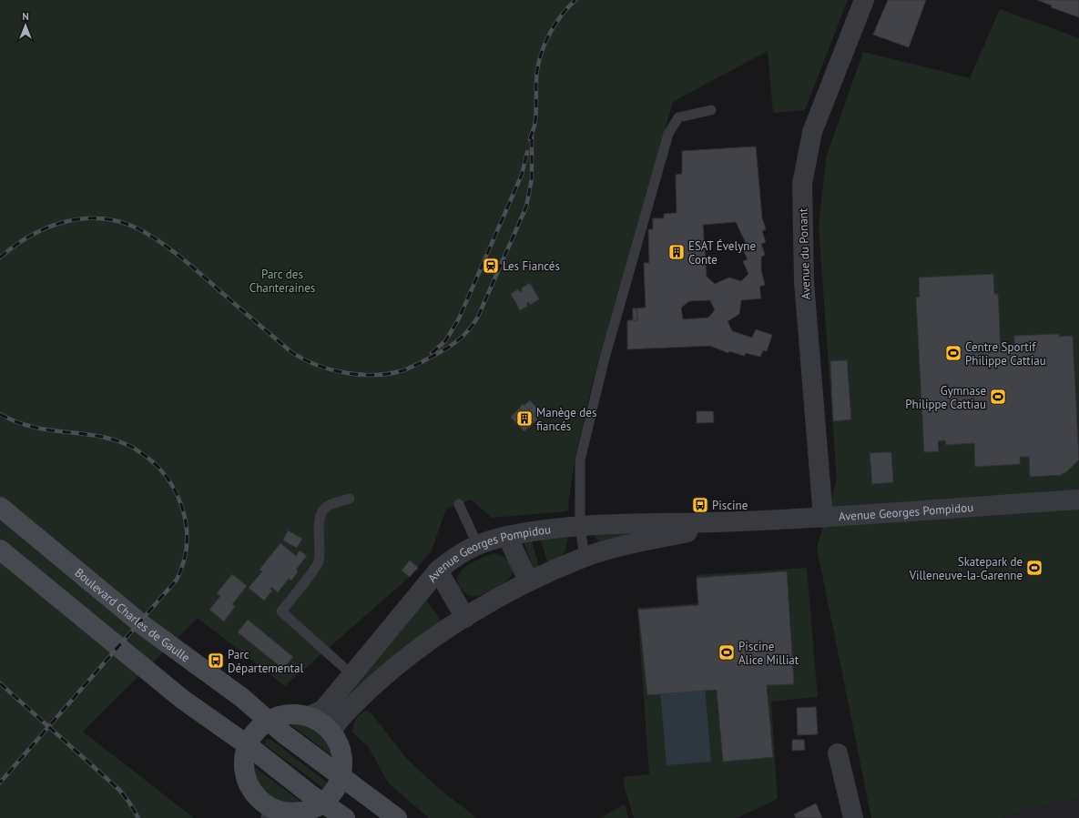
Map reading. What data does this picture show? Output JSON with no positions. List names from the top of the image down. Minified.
{"streets":{"main road":["Boulevard Charles de Gaulle"],"street":["Avenue du Ponant","Avenue Georges Pompidou"]},"crossings":[["Avenue du Ponant","Avenue Georges Pompidou"]],"parks":["Parc des Chanteraines"],"places":{"building":["ESAT Évelyne Conte","Manège des fiancés"],"station":["Les Fiancés"],"sports":["Centre Sportif Philippe Cattiau","Gymnase Philippe Cattiau","Skatepark de Villeneuve-la-Garenne","Piscine Alice Milliat"],"bus stop":["Piscine","Parc Départemental"]},"north":"top"}
